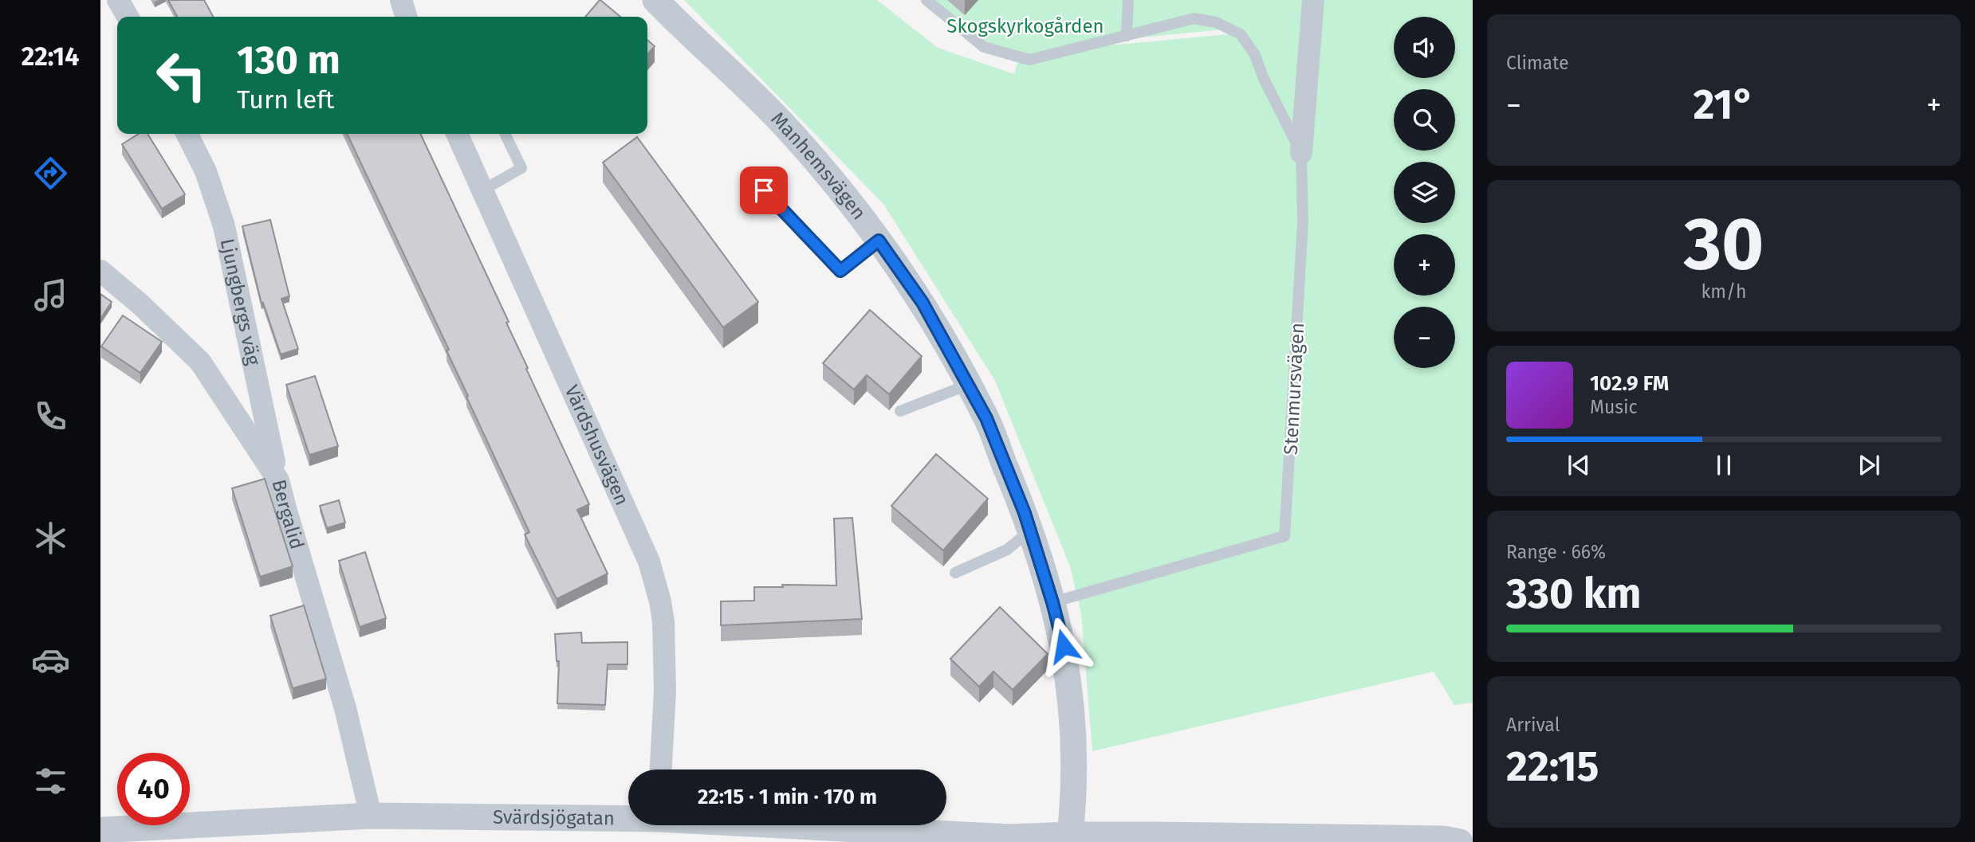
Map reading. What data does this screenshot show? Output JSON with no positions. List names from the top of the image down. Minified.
{"streets":{"street":["Manhemsvägen","Ljungbergs väg","Stenmursvägen","Värdshusvägen","Bergalid","Svärdsjögatan"]},"crossings":[["Manhemsvägen","Stenmursvägen"],["Manhemsvägen","Svärdsjögatan"],["Ljungbergs väg","Bergalid"],["Bergalid","Svärdsjögatan"]],"parks":["Skogskyrkogården"],"page":{"tabs":"22:14","tile":["Climate",["30","km/h"],["Range · 66%","330 km"],["Arrival","22:15"]],"map_buttons":["+","−"],"turn":["130 m","Turn left"],"heat":["−","21°","+"],"song":["102.9 FM","Music"],"limit":"40","trip":"22:15 · 1 min · 170 m"}}
